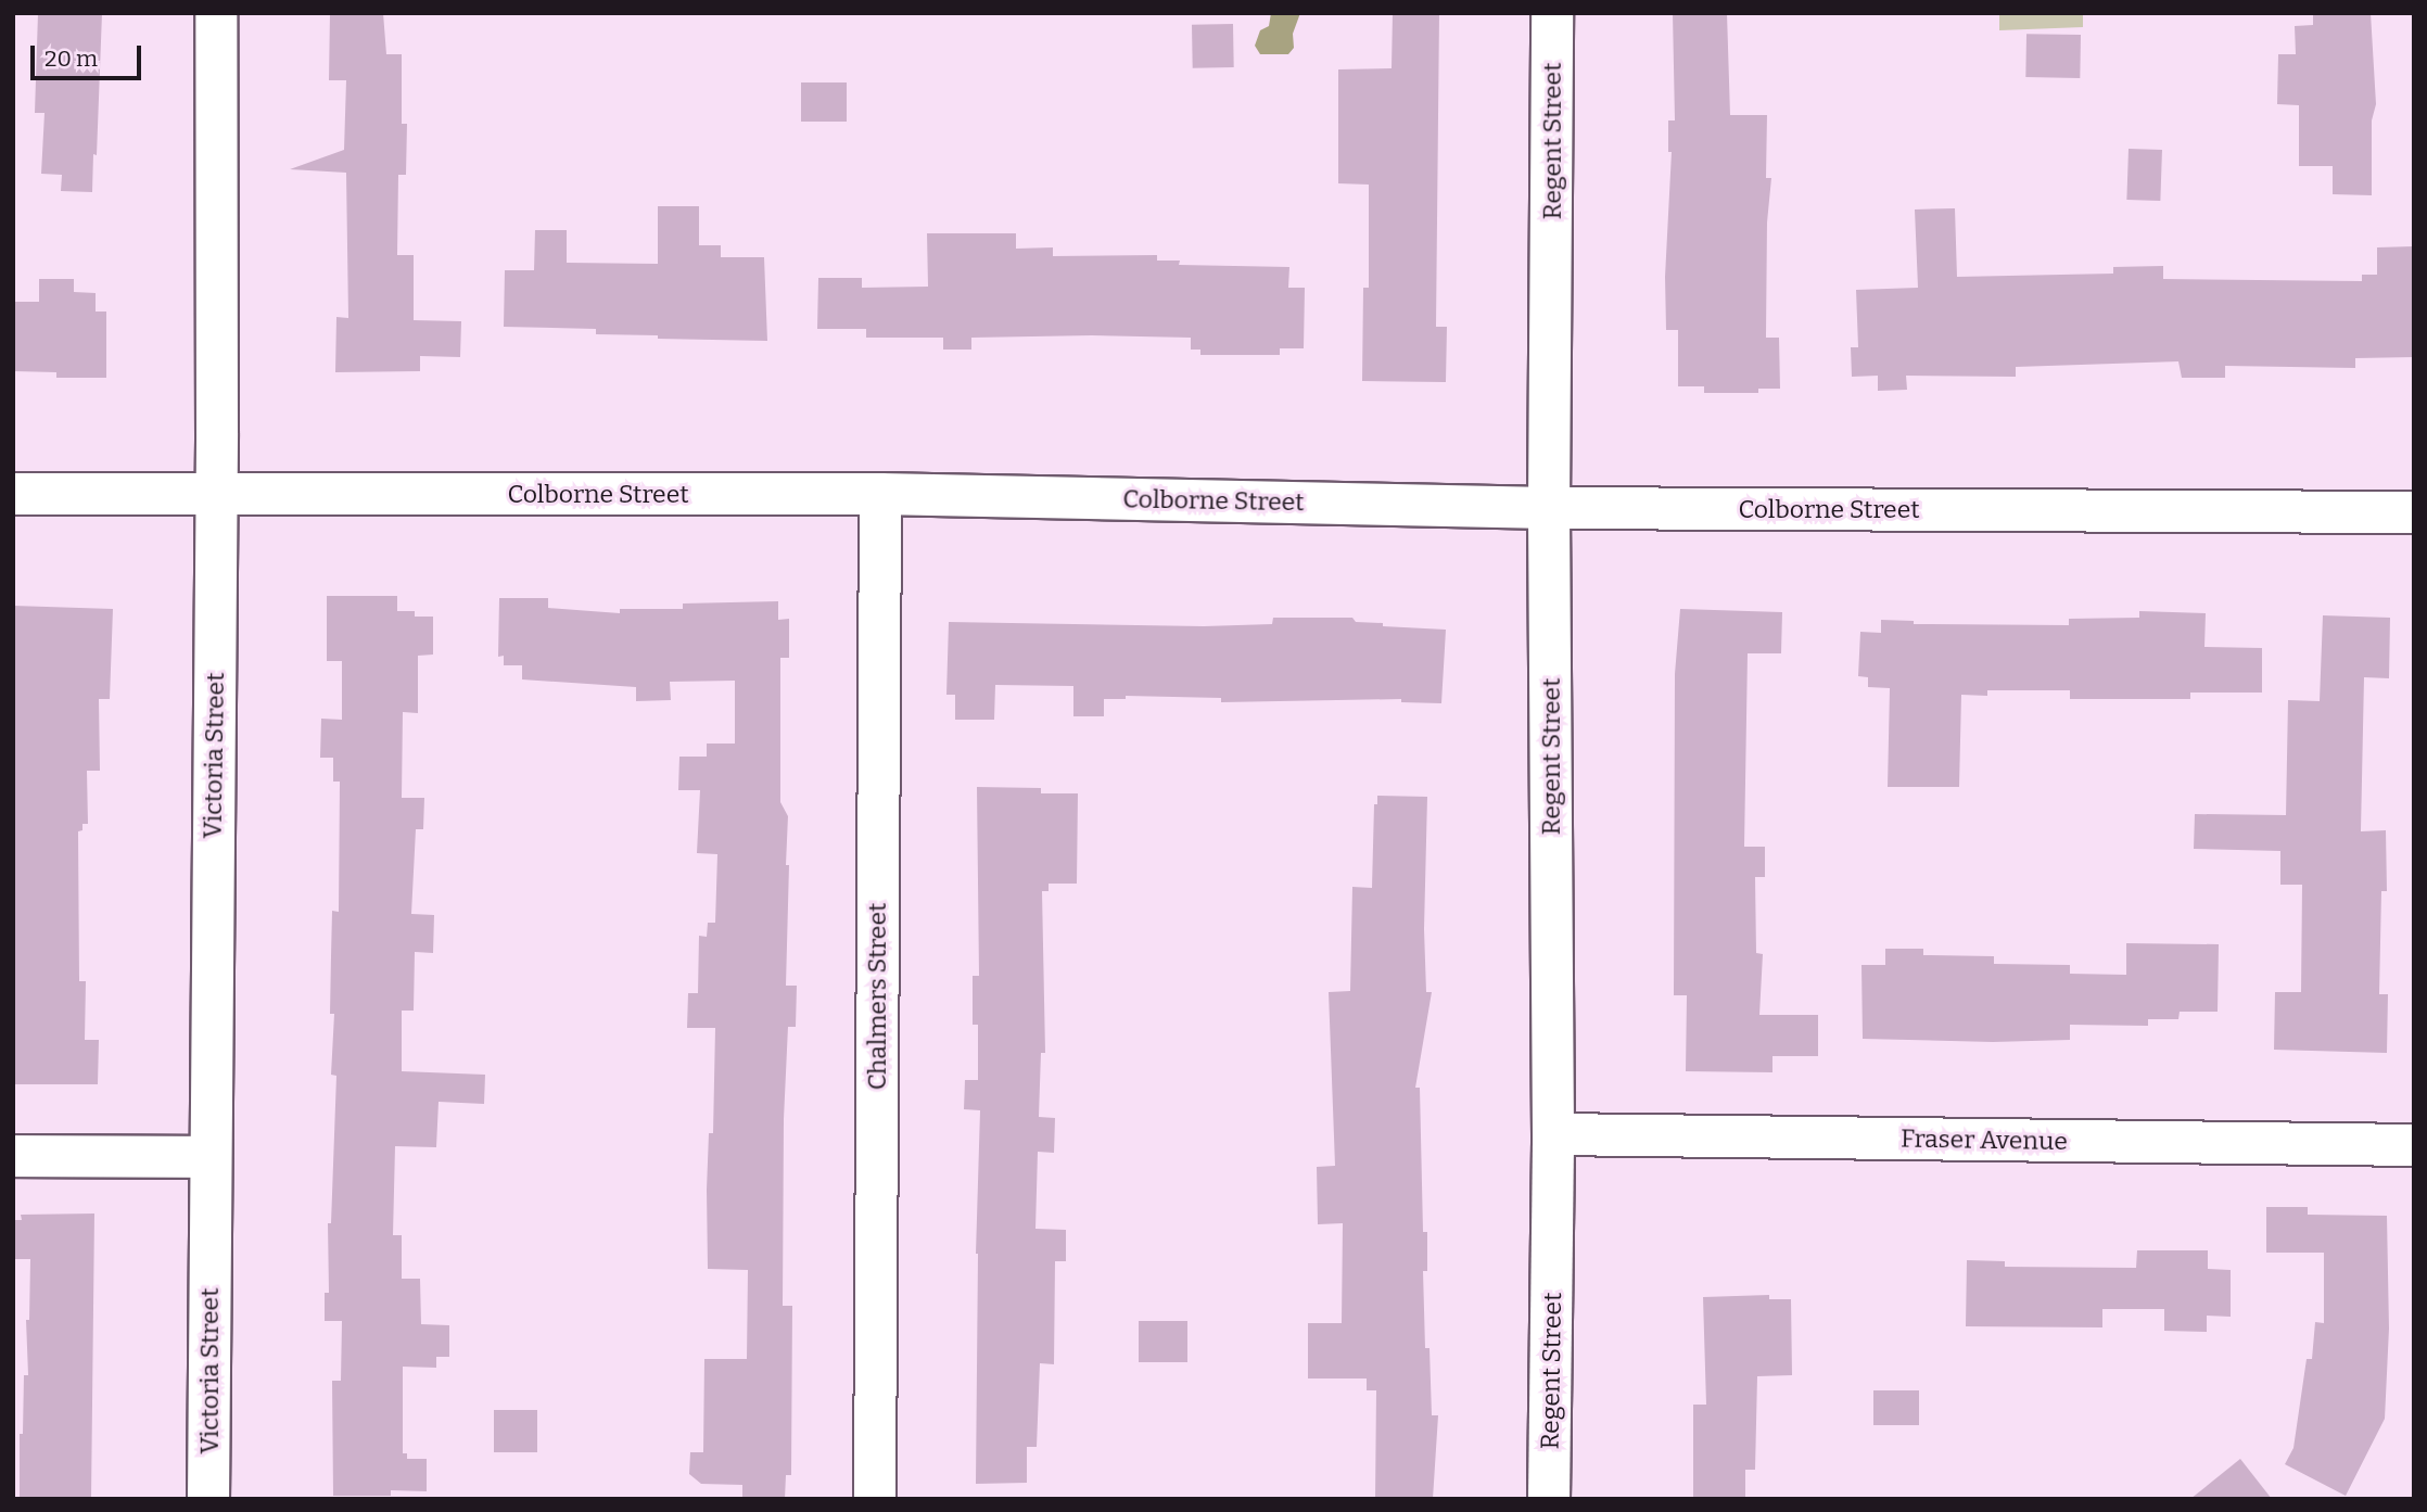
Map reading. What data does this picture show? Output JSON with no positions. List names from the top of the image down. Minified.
{"streets":{"street":["Regent Street","Colborne Street","Victoria Street","Chalmers Street","Fraser Avenue"]},"crossings":[["Regent Street","Colborne Street"],["Regent Street","Fraser Avenue"],["Colborne Street","Victoria Street"],["Colborne Street","Chalmers Street"]],"scale_bar":"20 m"}
